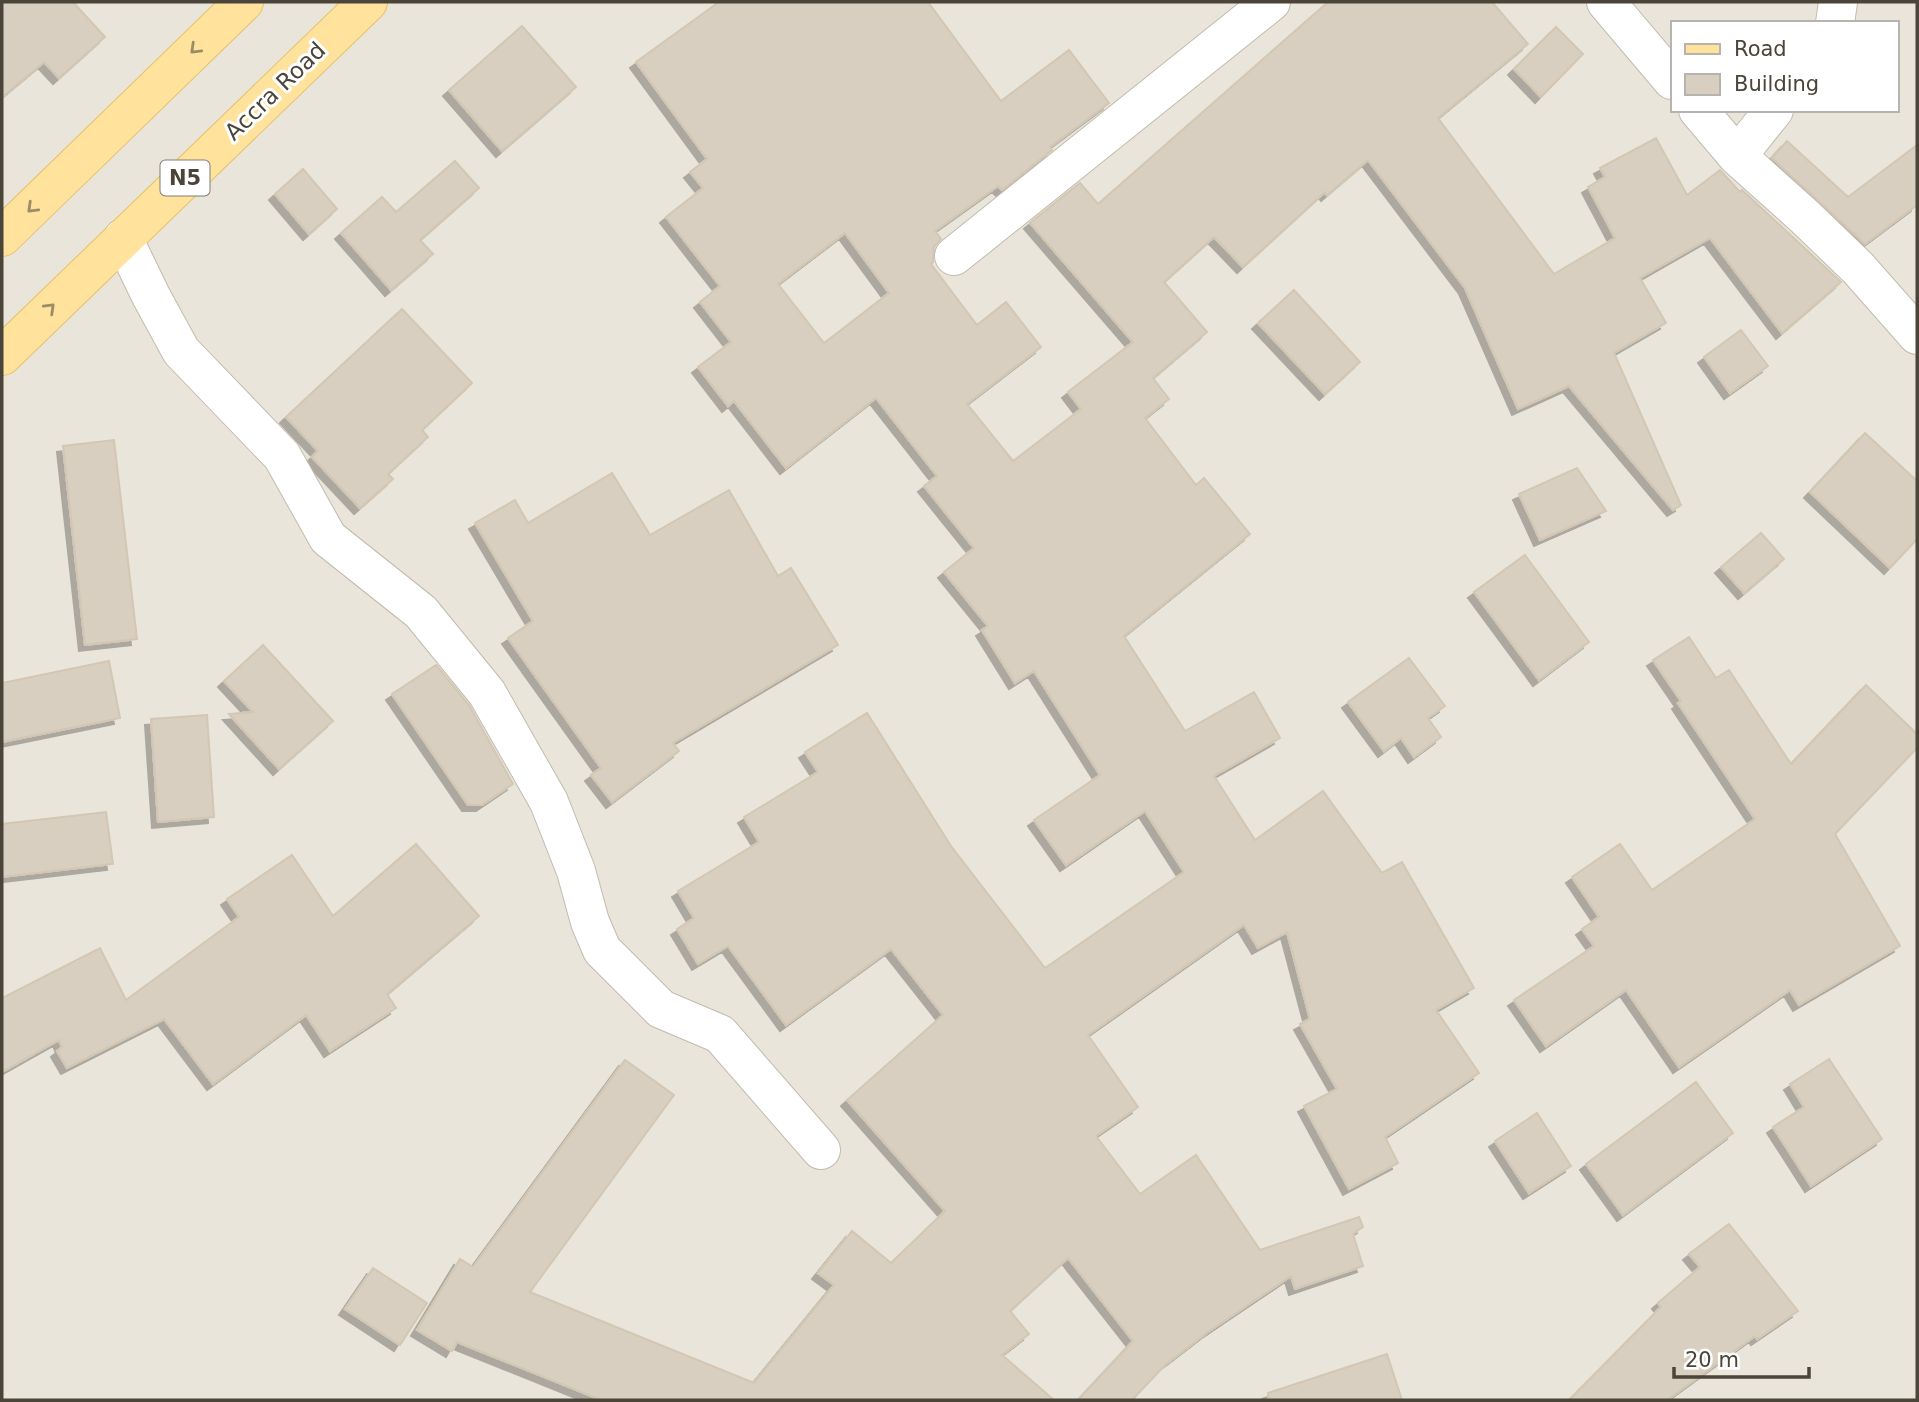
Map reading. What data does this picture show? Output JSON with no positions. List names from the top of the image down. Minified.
{"streets":{"main road":["Accra Road","N5"]},"legend":["Road","Building"],"scale_bar":"20 m"}
